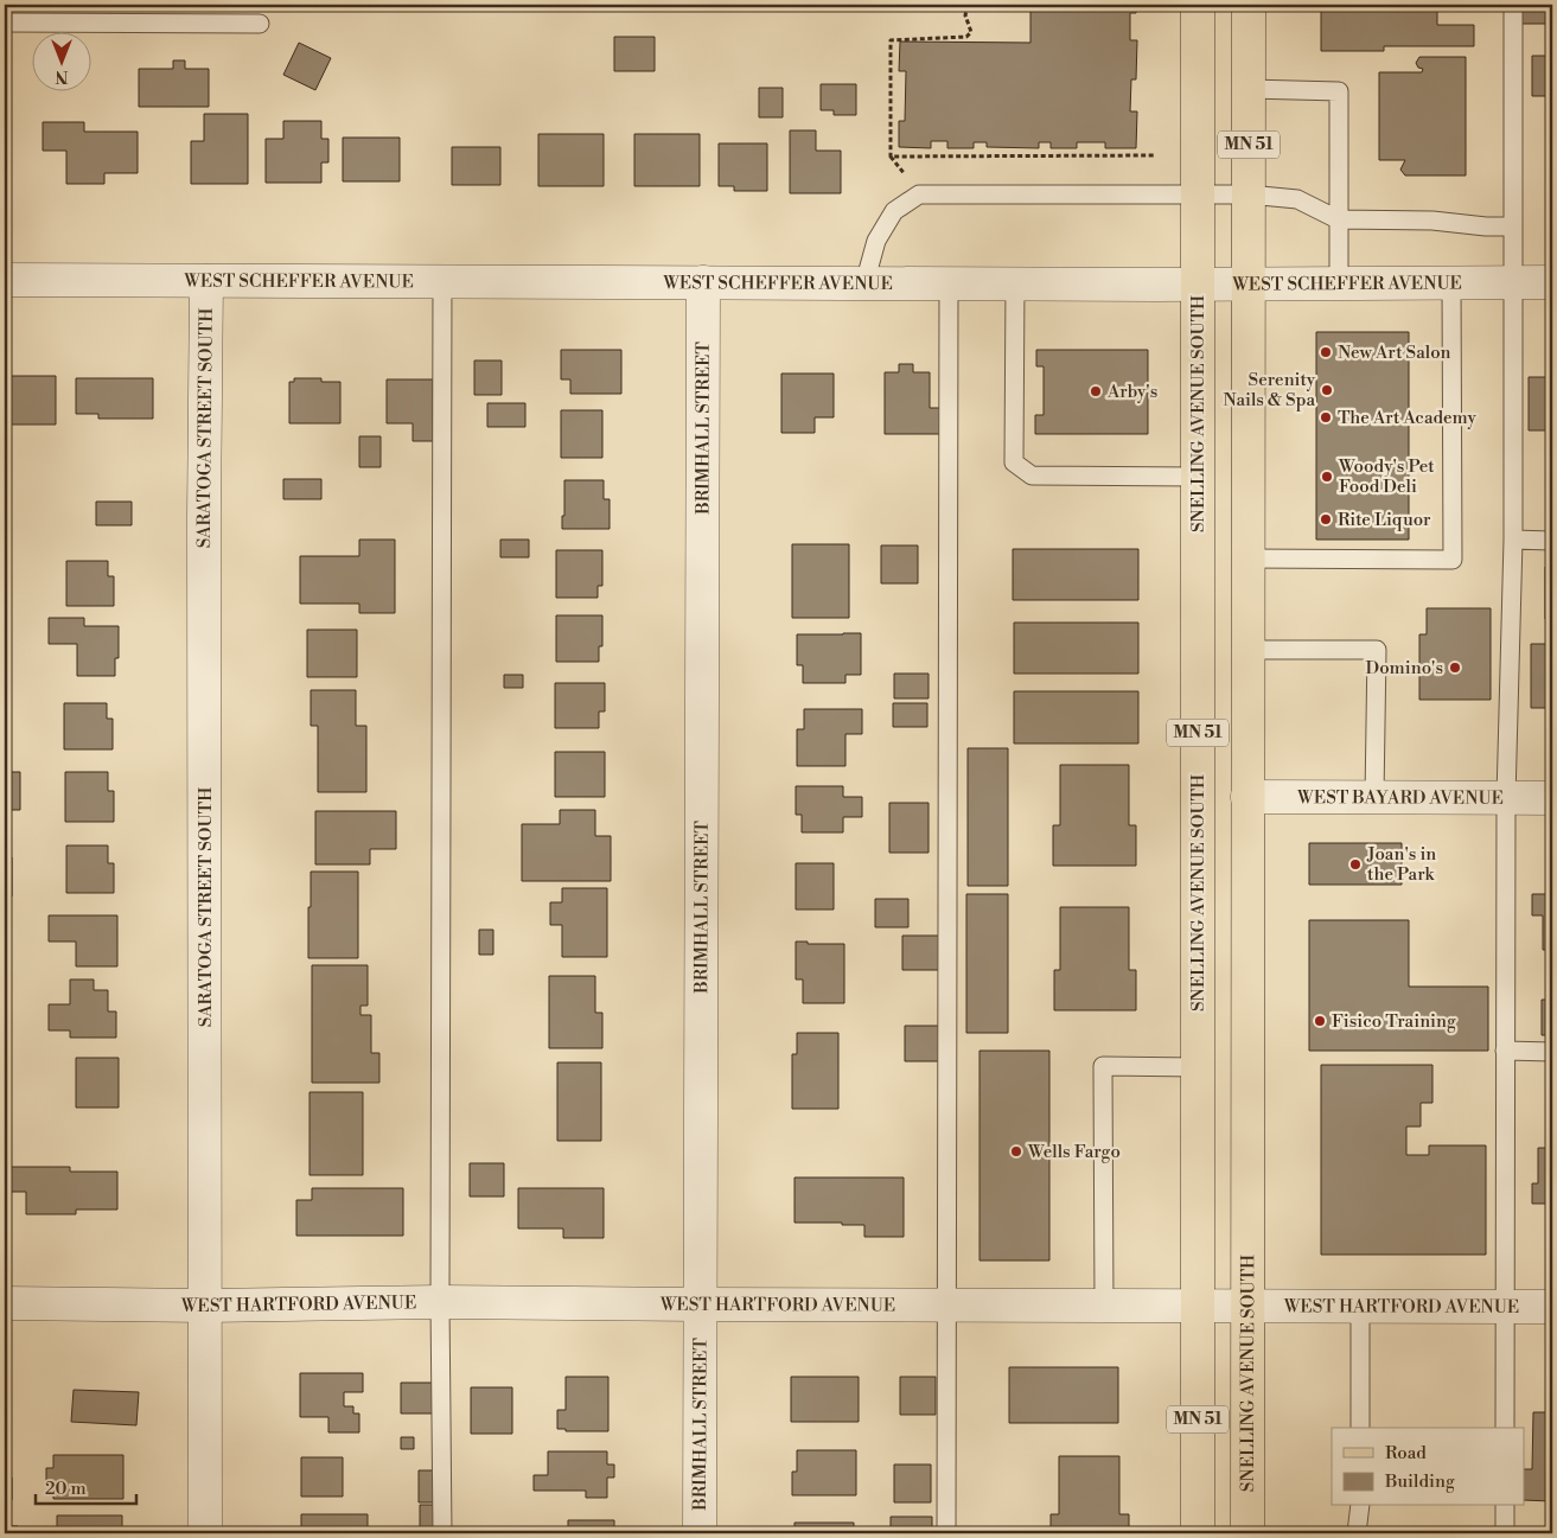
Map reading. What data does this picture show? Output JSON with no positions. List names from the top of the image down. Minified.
{"streets":{"main road":["MN 51","SNELLING AVENUE SOUTH"],"street":["WEST SCHEFFER AVENUE","SARATOGA STREET SOUTH","BRIMHALL STREET","WEST BAYARD AVENUE","WEST HARTFORD AVENUE"]},"crossings":[["WEST SCHEFFER AVENUE","SNELLING AVENUE SOUTH"],["WEST SCHEFFER AVENUE","SARATOGA STREET SOUTH"],["WEST SCHEFFER AVENUE","BRIMHALL STREET"],["SNELLING AVENUE SOUTH","WEST BAYARD AVENUE"],["SNELLING AVENUE SOUTH","WEST HARTFORD AVENUE"],["SARATOGA STREET SOUTH","WEST HARTFORD AVENUE"],["BRIMHALL STREET","WEST HARTFORD AVENUE"]],"places":["New Art Salon","Serenity Nails & Spa","Arby's","The Art Academy","Woody's Pet Food Deli","Rite Liquor","Domino's","Joan's in the Park","Fisico Training","Wells Fargo"],"legend":["Road","Building"],"scale_bar":"20 m","north":"bottom"}
